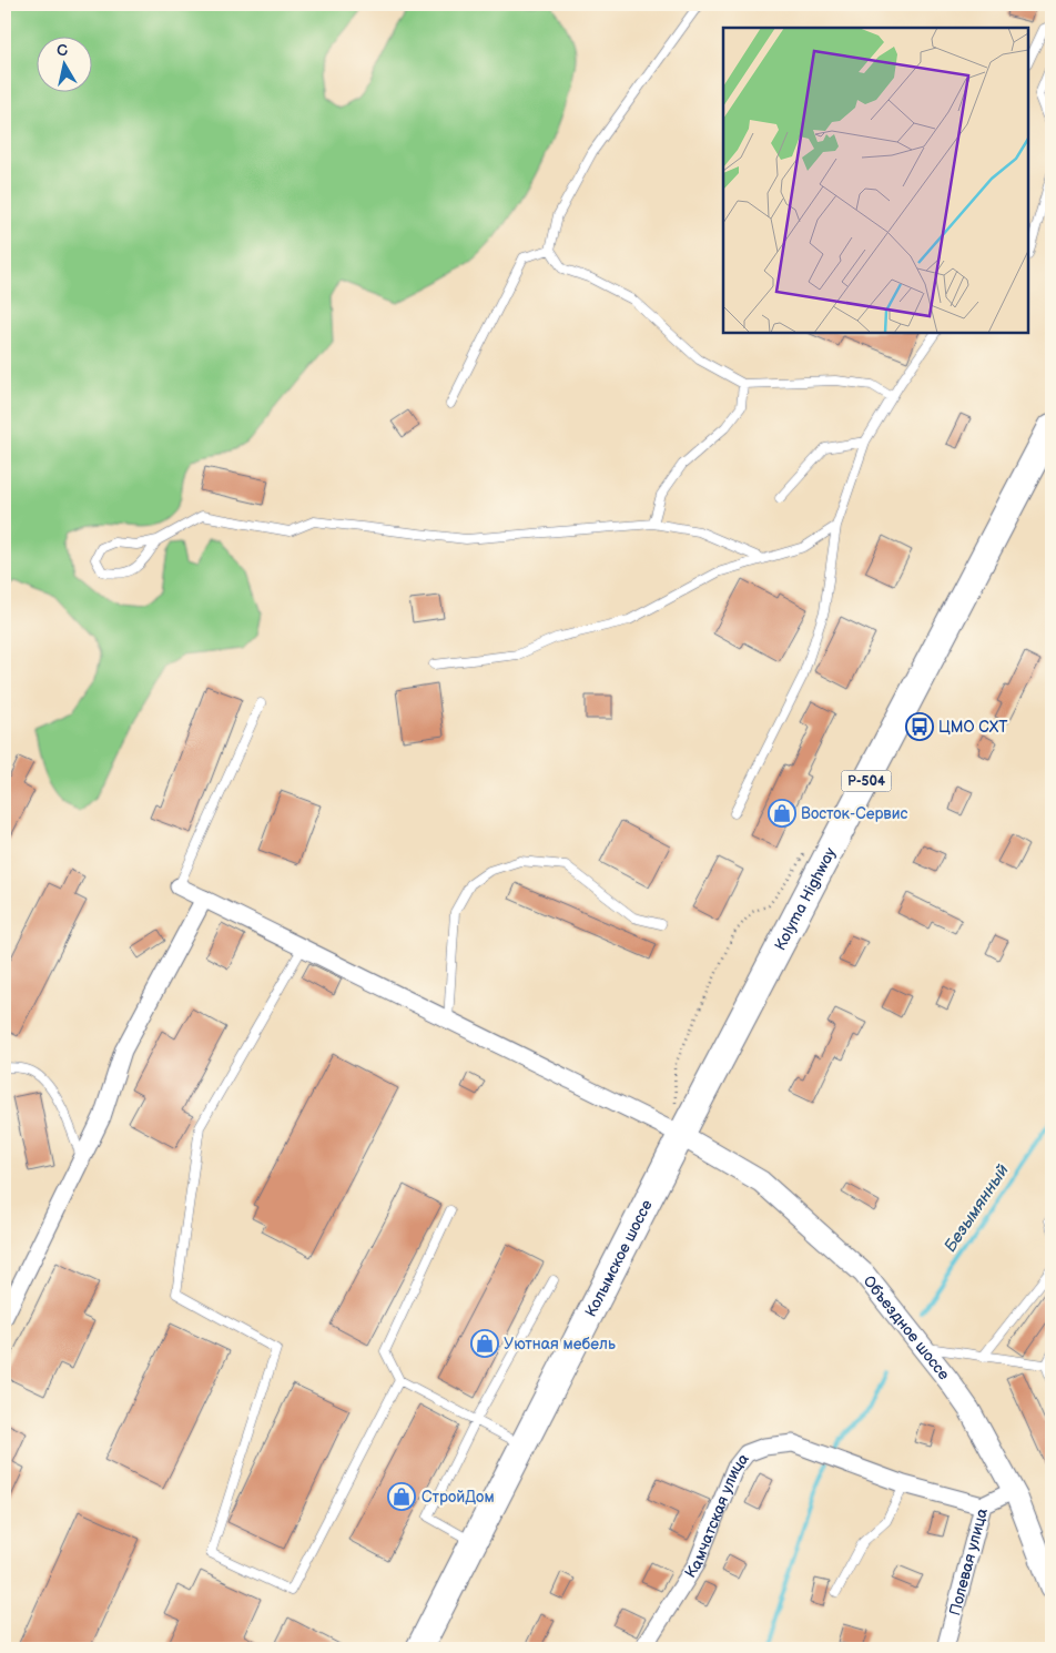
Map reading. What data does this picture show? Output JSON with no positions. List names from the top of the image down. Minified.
{"streets":{"highway":["Р-504","Kolyma Highway","Колымское шоссе"],"street":["Объездное шоссе","Камчатская улица","Полевая улица"]},"crossings":[["Kolyma Highway","Колымское шоссе"],["Kolyma Highway","Объездное шоссе"],["Колымское шоссе","Объездное шоссе"],["Объездное шоссе","Полевая улица"],["Камчатская улица","Полевая улица"]],"water":["Безымянный"],"places":{"bus stop":["ЦМО СХТ"],"shop":["Восток-Сервис","Уютная мебель","СтройДом"]},"north":"top"}
